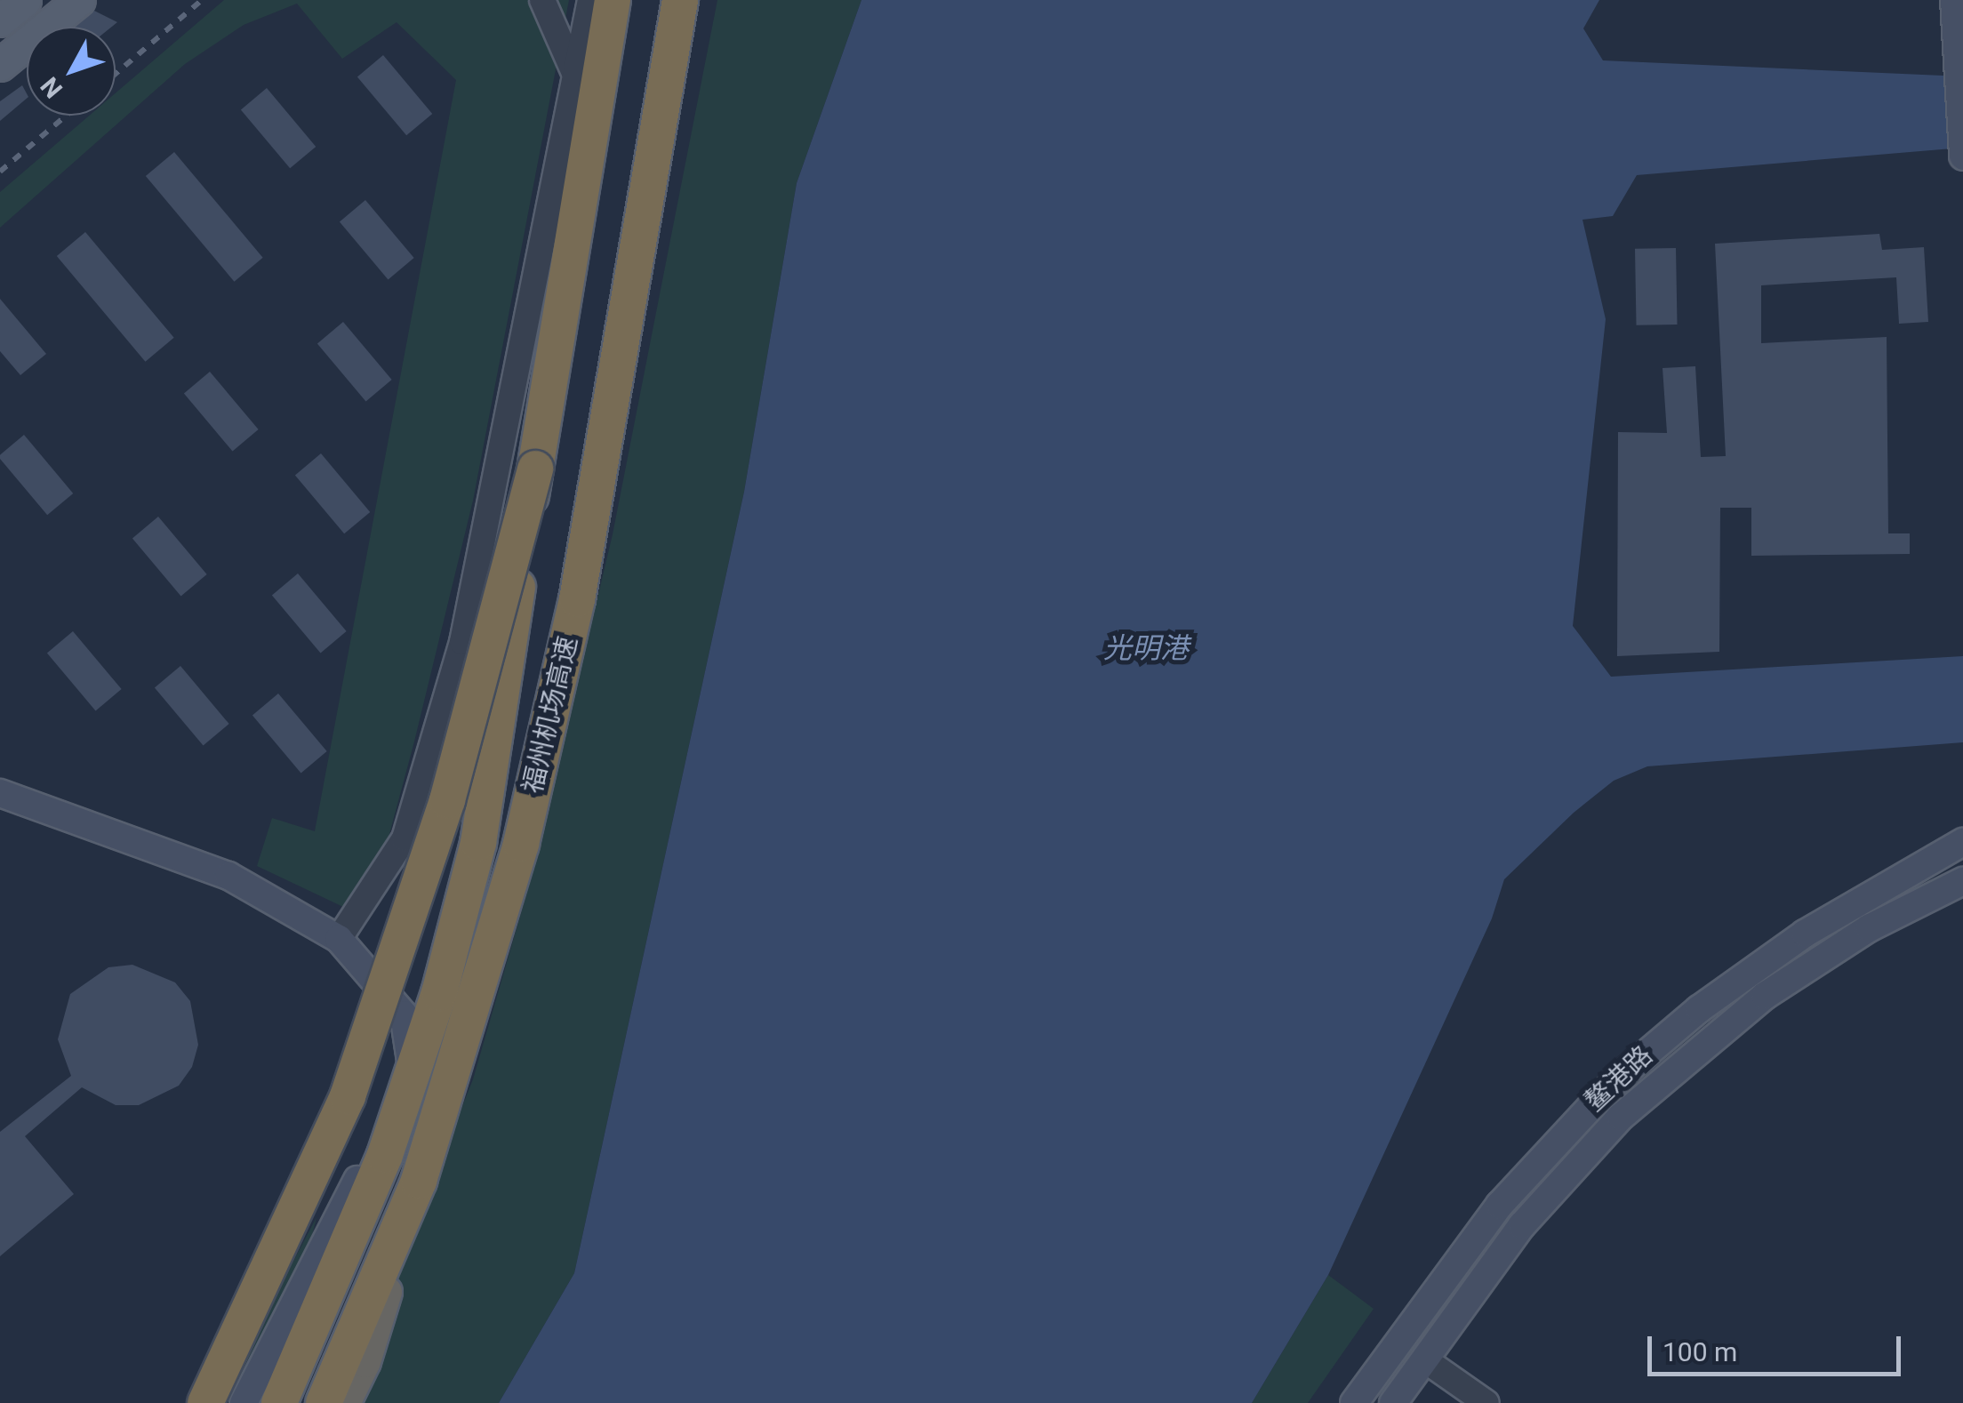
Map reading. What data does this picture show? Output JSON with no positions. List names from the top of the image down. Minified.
{"streets":{"highway":["福州机场高速"],"main road":["鳌港路"]},"water":["光明港"],"scale_bar":"100 m","north":"bottom left"}
